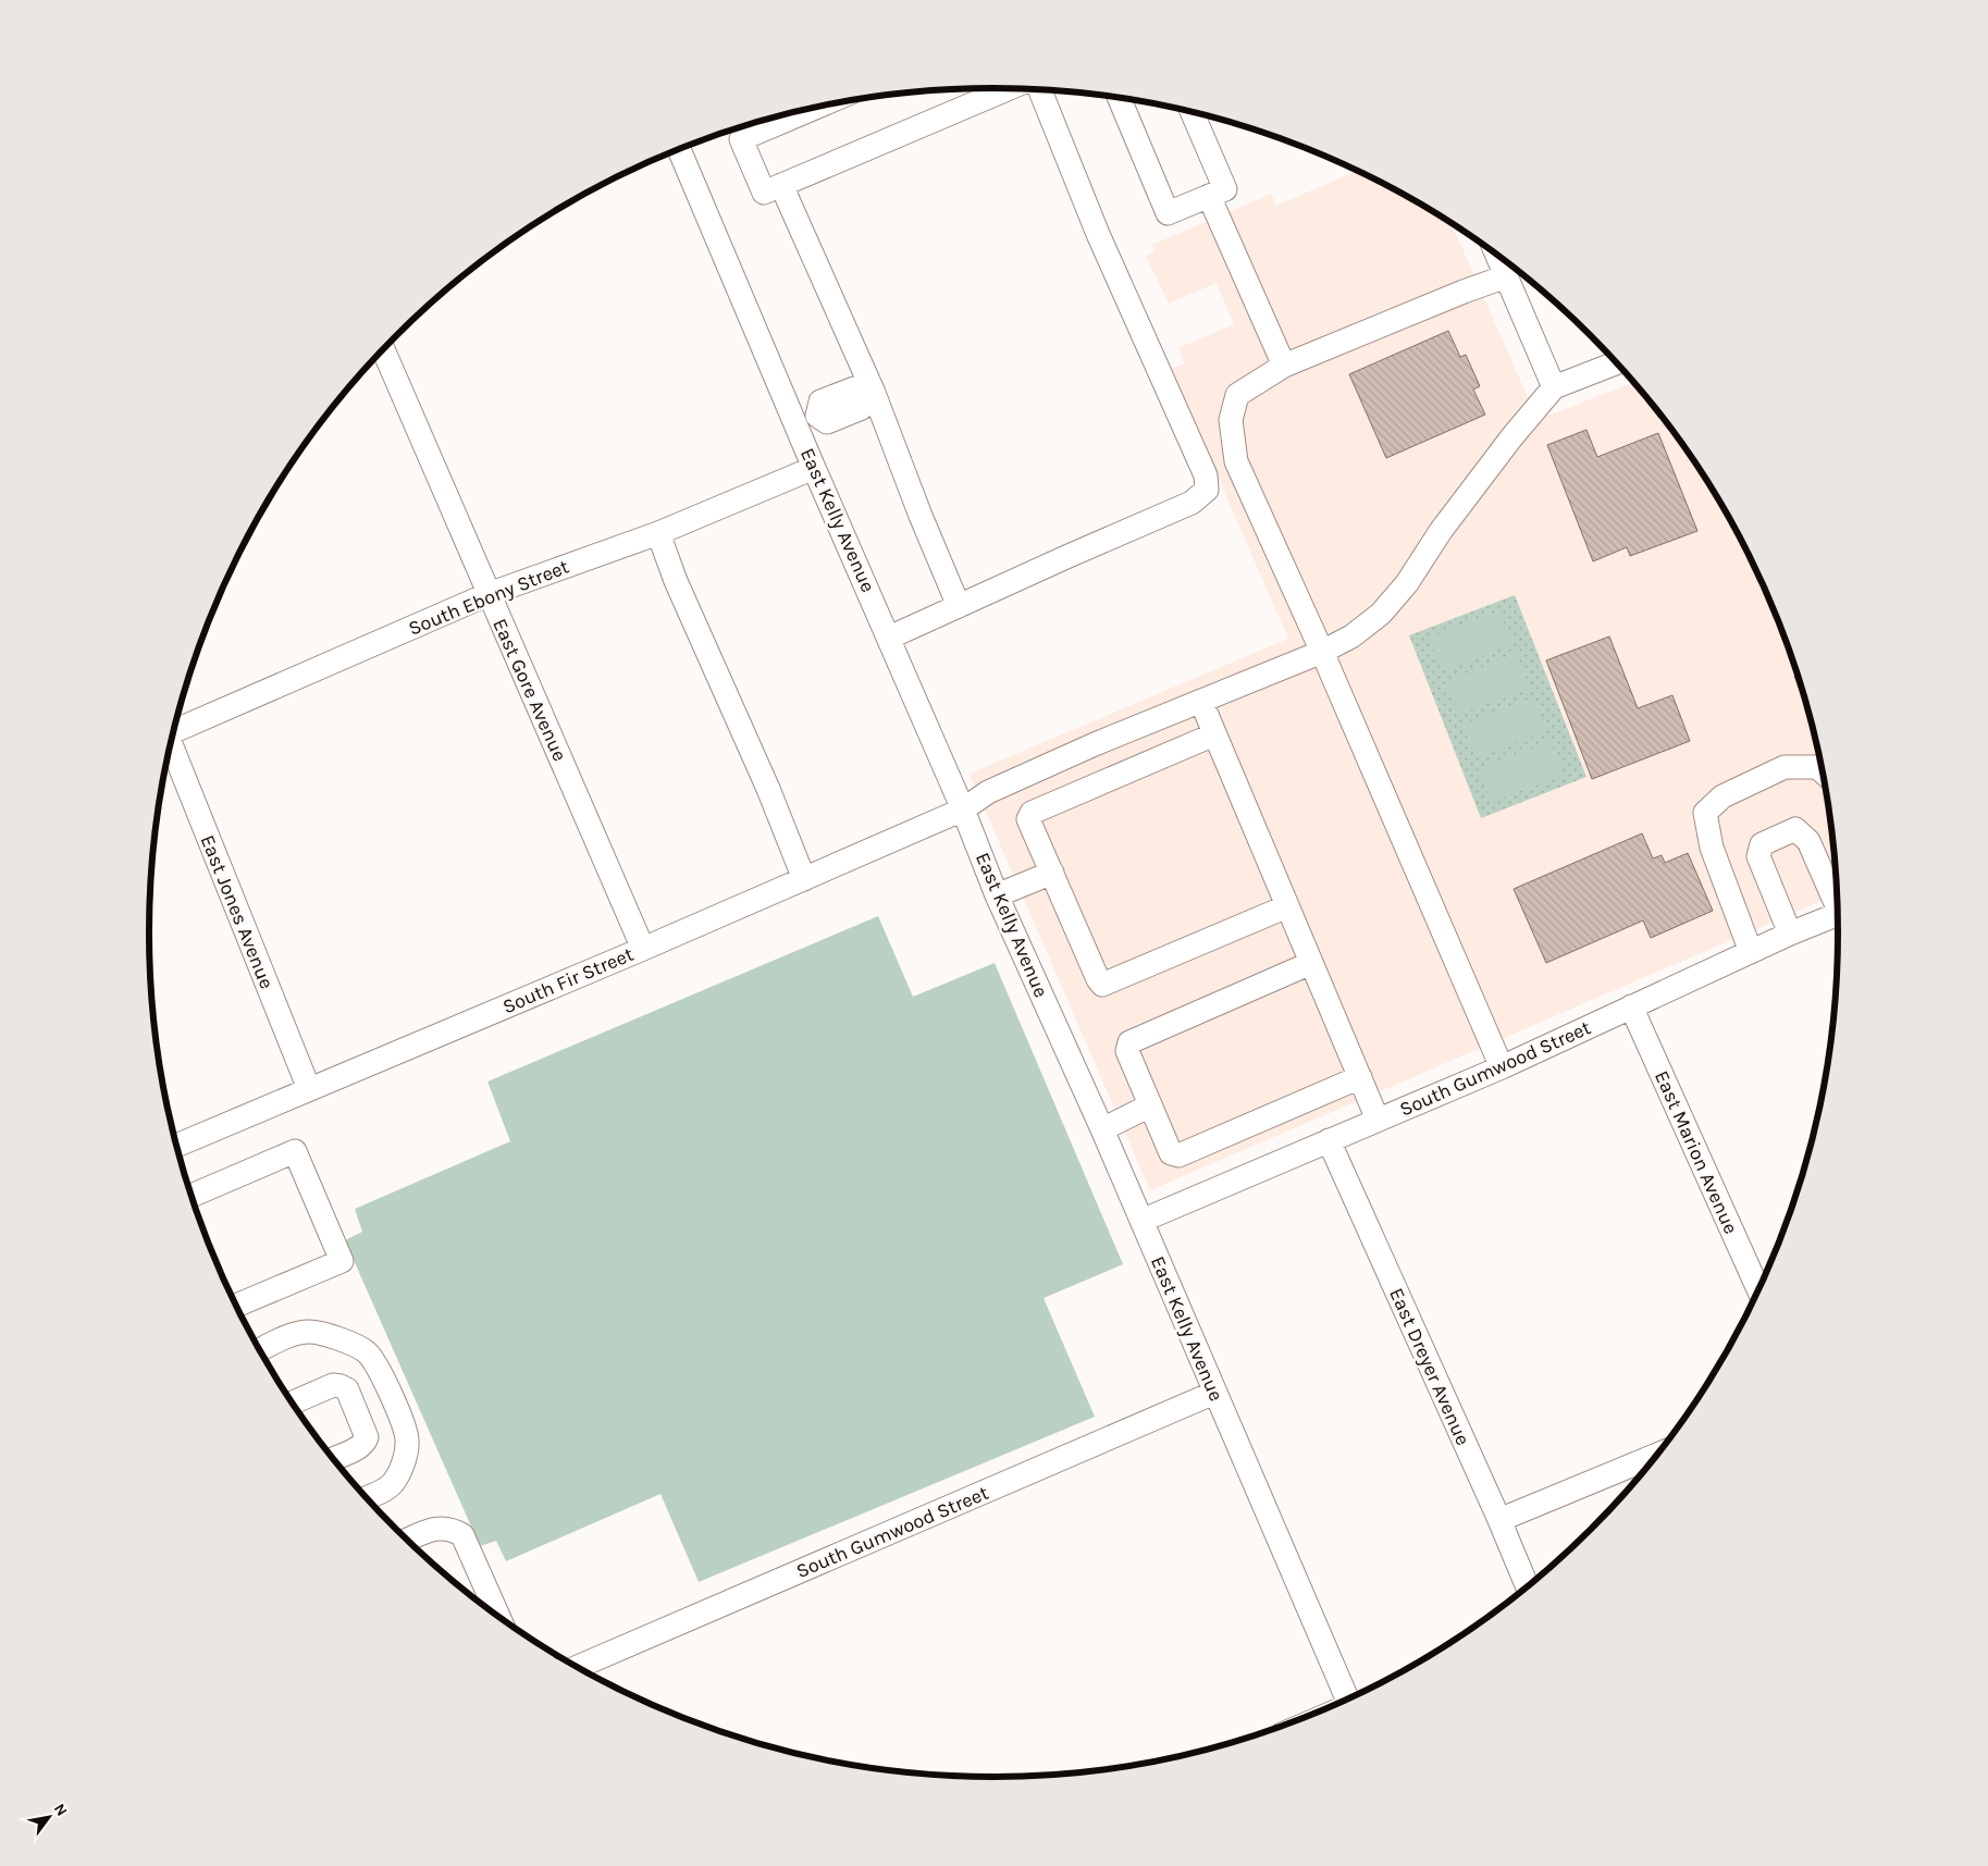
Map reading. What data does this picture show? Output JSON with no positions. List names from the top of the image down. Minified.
{"streets":{"street":["East Kelly Avenue","South Ebony Street","East Gore Avenue","East Jones Avenue","South Fir Street","South Gumwood Street","East Marion Avenue","East Dreyer Avenue"]},"crossings":[["East Kelly Avenue","South Ebony Street"],["East Kelly Avenue","South Fir Street"],["East Kelly Avenue","South Gumwood Street"],["South Ebony Street","East Gore Avenue"],["East Gore Avenue","South Fir Street"],["East Jones Avenue","South Fir Street"],["South Gumwood Street","East Marion Avenue"],["South Gumwood Street","East Dreyer Avenue"]],"north":"top right"}
